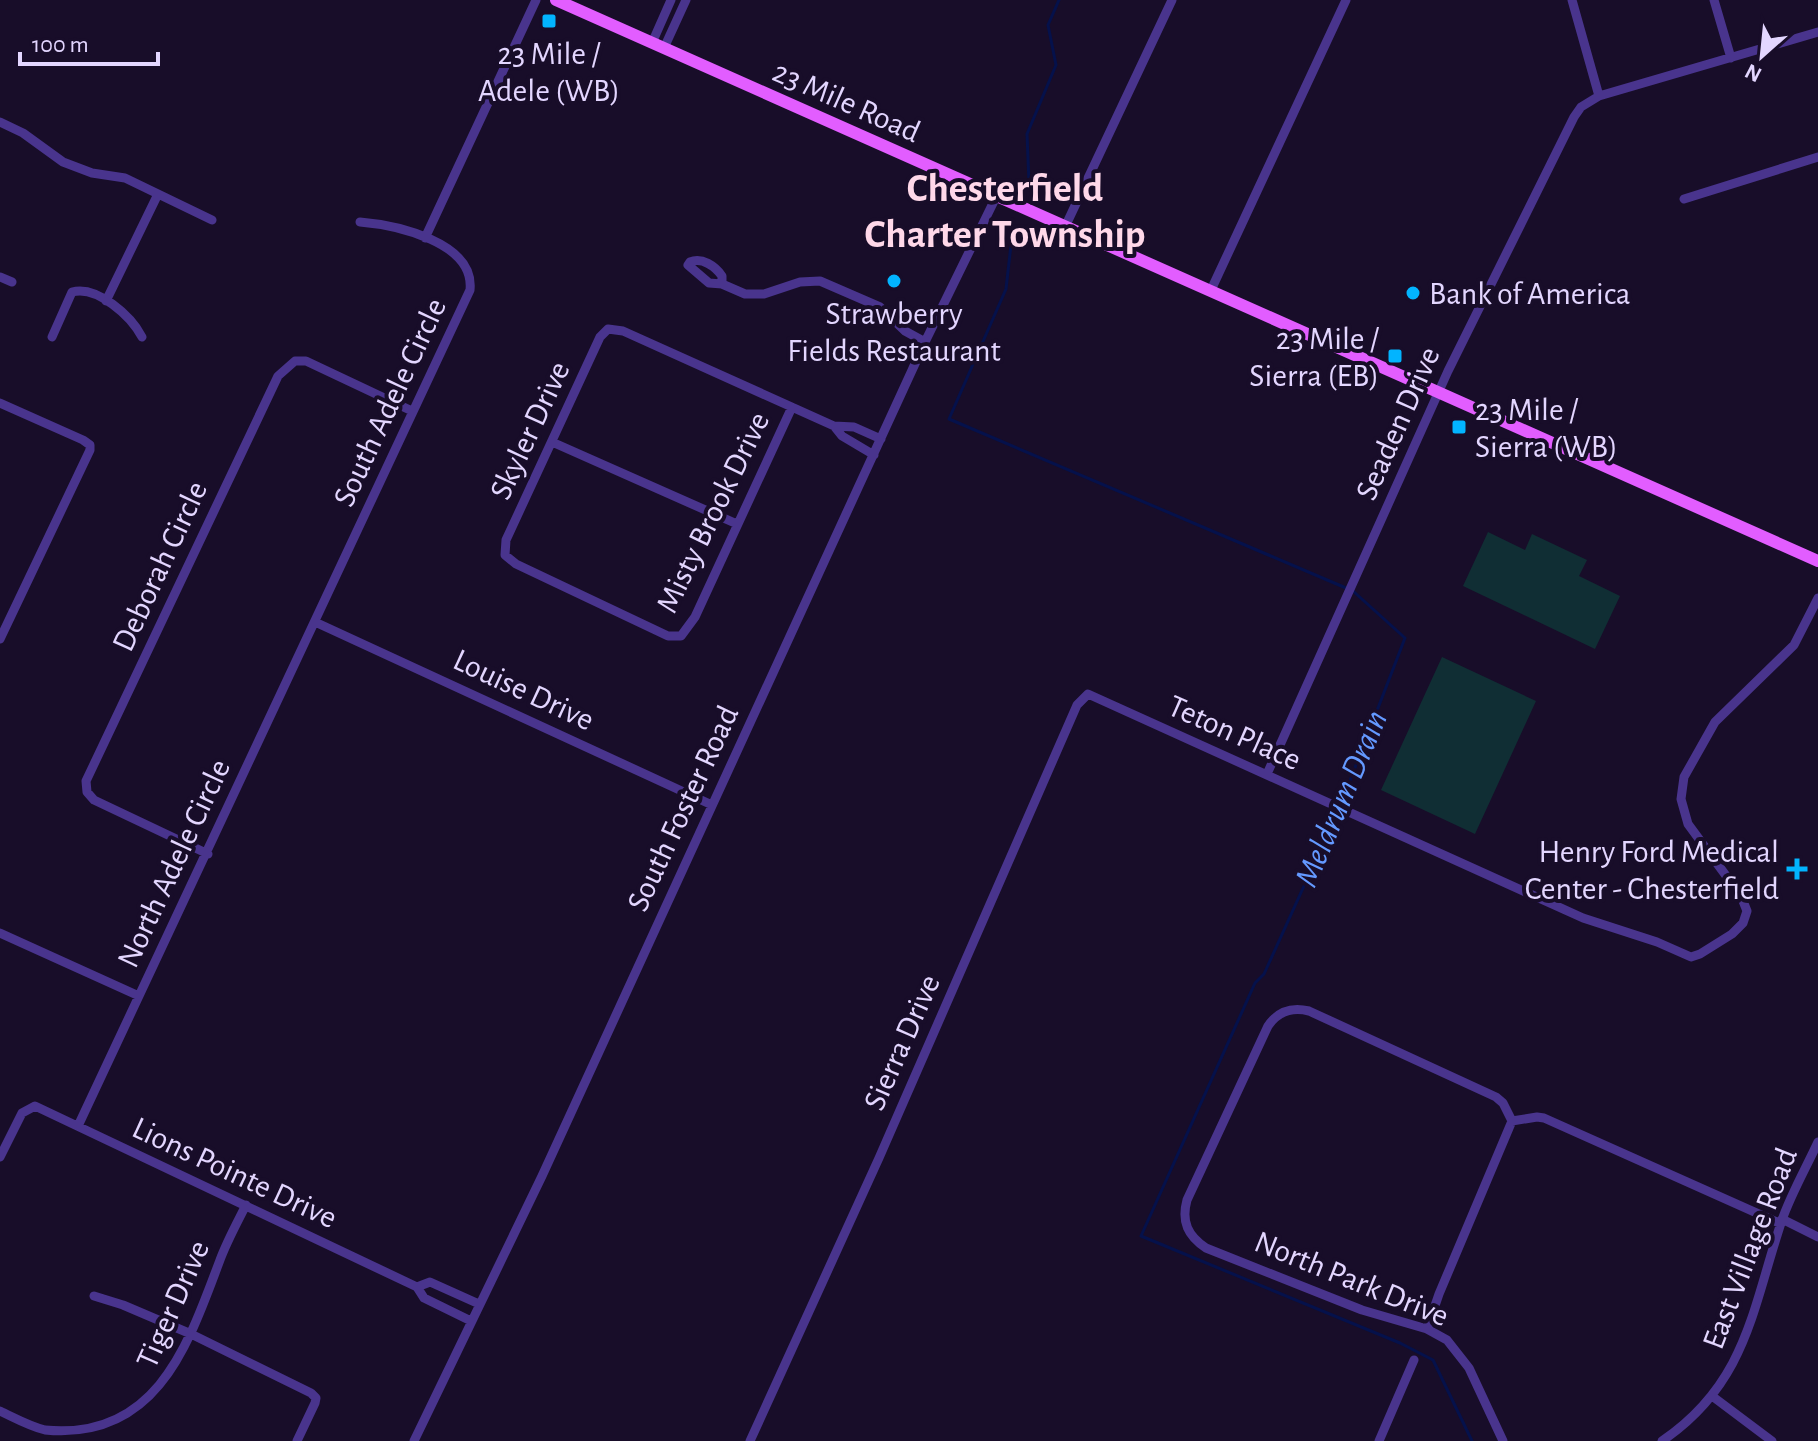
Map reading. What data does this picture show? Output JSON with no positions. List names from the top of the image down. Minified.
{"streets":{"main road":["23 Mile Road"],"street":["South Adele Circle","Seaden Drive","Skyler Drive","Misty Brook Drive","Deborah Circle","Louise Drive","Teton Place","South Foster Road","North Adele Circle","Sierra Drive","Lions Pointe Drive","East Village Road","North Park Drive","Tiger Drive"]},"crossings":[["23 Mile Road","Seaden Drive"],["23 Mile Road","South Foster Road"],["South Adele Circle","Deborah Circle"],["South Adele Circle","Louise Drive"],["South Adele Circle","North Adele Circle"],["Seaden Drive","Teton Place"],["Skyler Drive","Misty Brook Drive"],["Deborah Circle","North Adele Circle"],["Louise Drive","South Foster Road"],["Louise Drive","North Adele Circle"],["Teton Place","Sierra Drive"],["North Adele Circle","Lions Pointe Drive"],["Lions Pointe Drive","Tiger Drive"]],"districts":["Chesterfield Charter Township"],"water":["Meldrum Drain"],"places":{"transit":["23 Mile / Adele (WB)","23 Mile / Sierra (EB)","23 Mile / Sierra (WB)"],"other":["Strawberry Fields Restaurant","Bank of America"],"health":["Henry Ford Medical Center - Chesterfield"]},"scale_bar":"100 m","north":"bottom left"}
